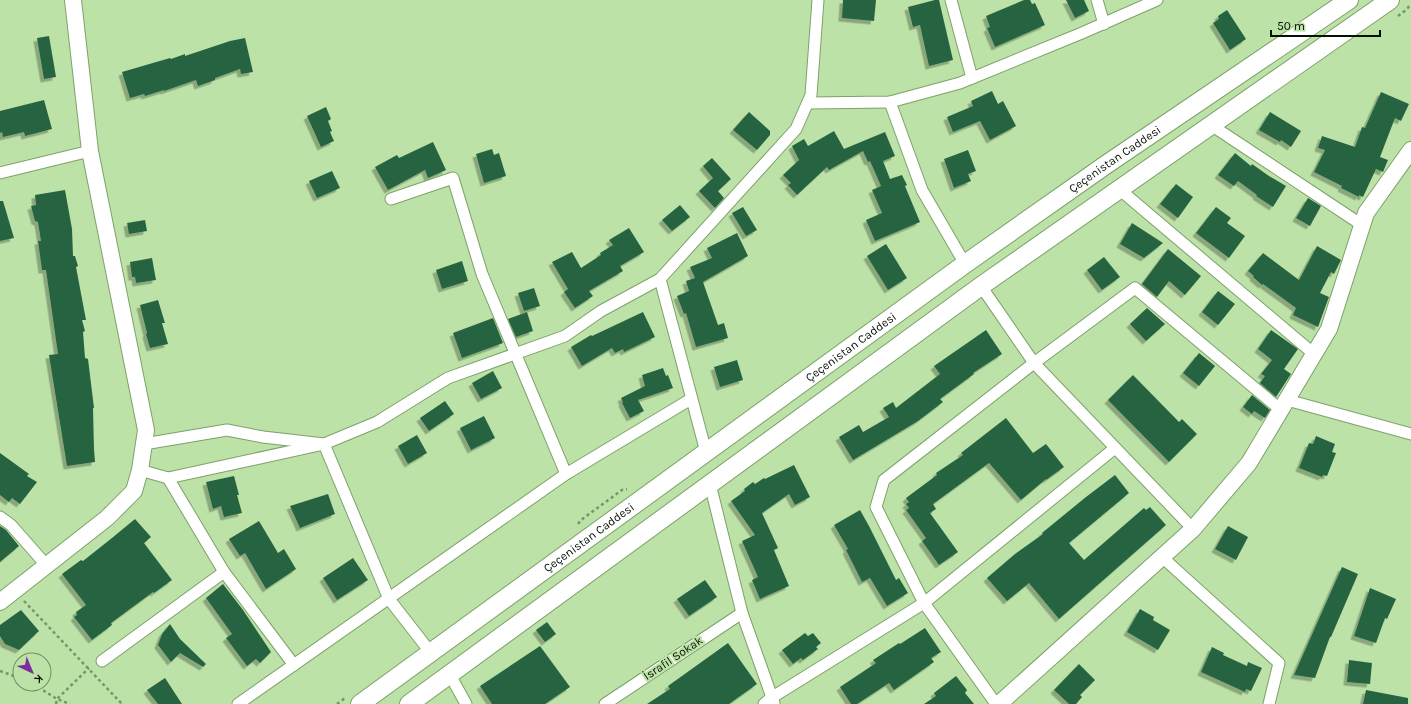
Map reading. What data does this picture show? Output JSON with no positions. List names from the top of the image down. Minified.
{"streets":{"main road":["Çeçenistan Caddesi"],"street":["İsrafil Sokak"]},"scale_bar":"50 m","north":"bottom right"}
